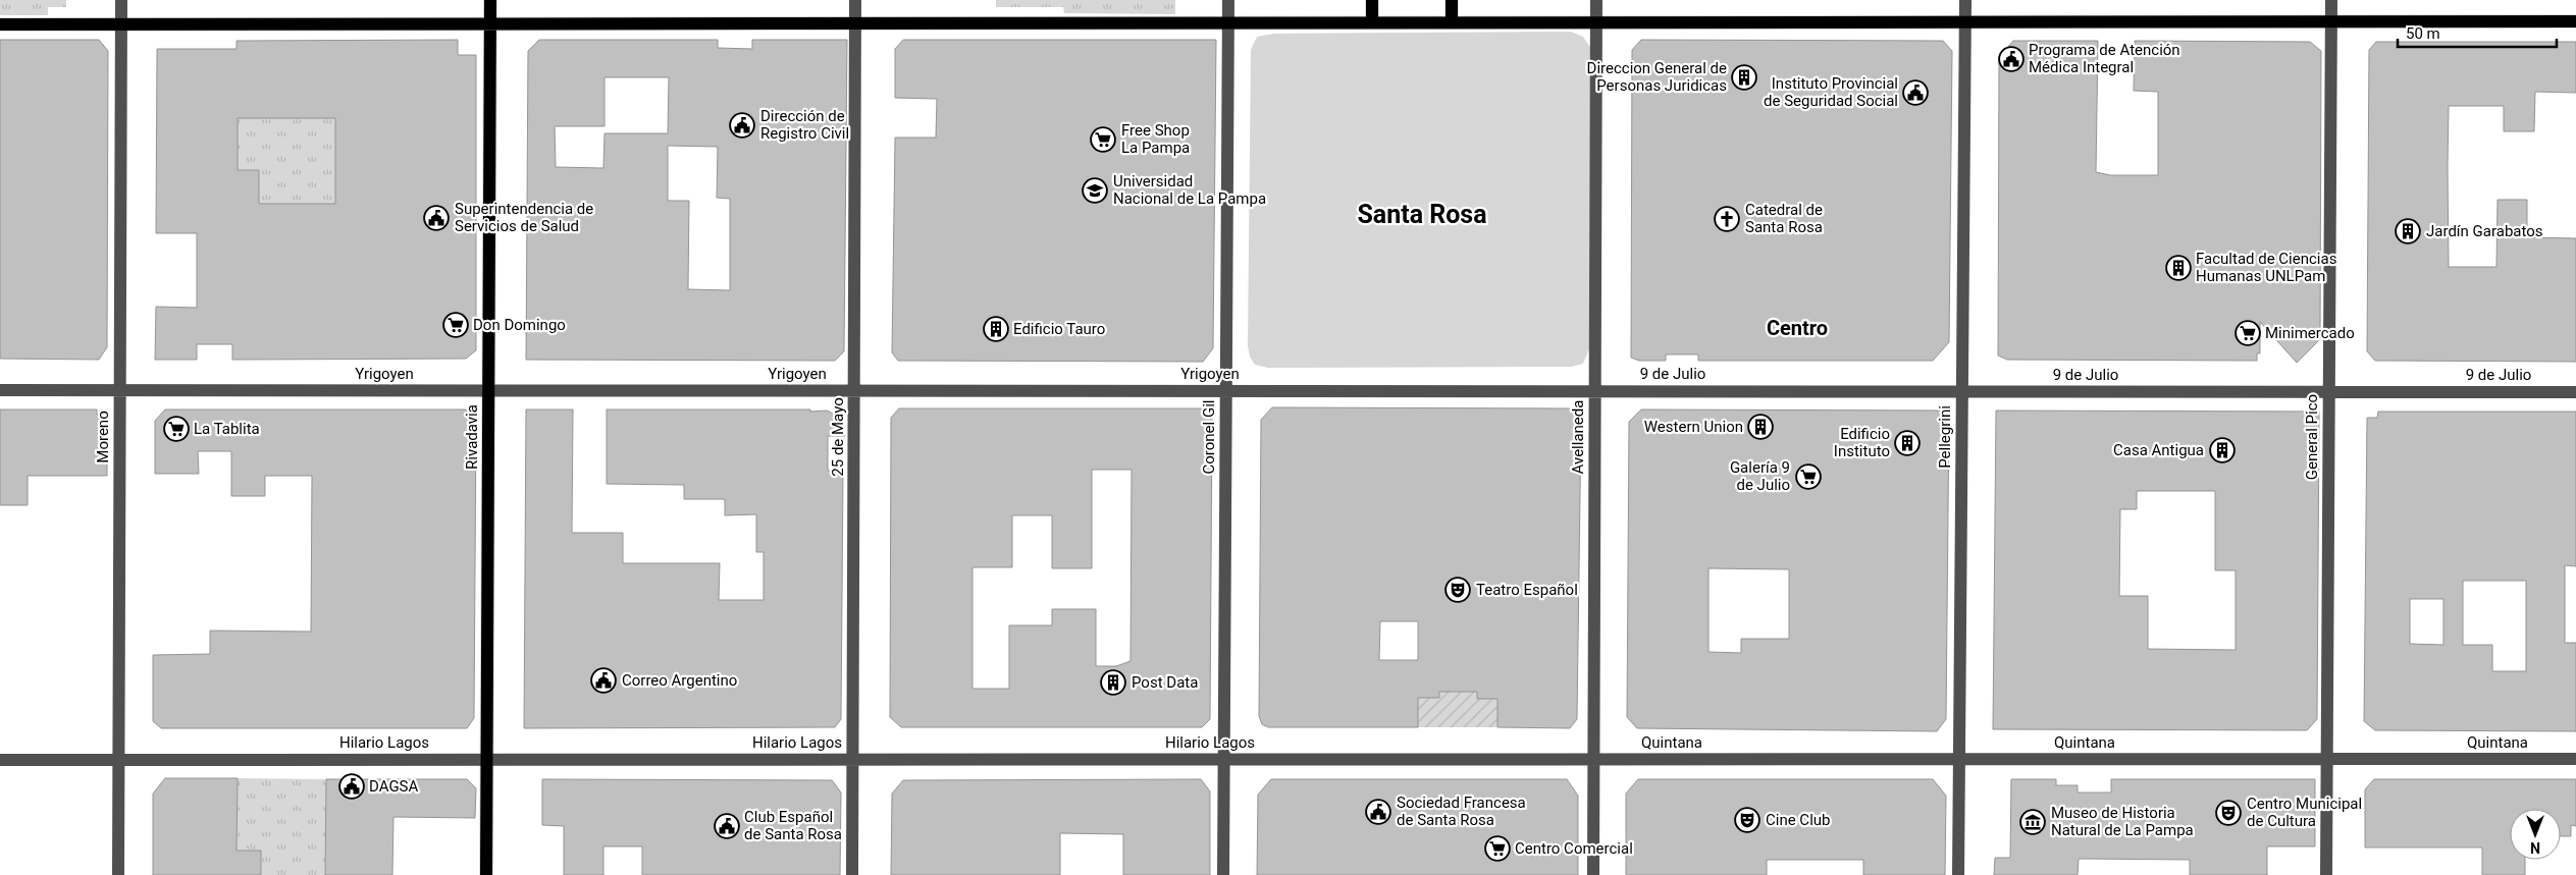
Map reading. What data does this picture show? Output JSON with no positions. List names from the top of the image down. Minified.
{"streets":{"main road":["Rivadavia"],"street":["Yrigoyen","9 de Julio","Moreno","25 de Mayo","Coronel Gil","Avellaneda","Pellegrini","General Pico","Hilario Lagos","Quintana"]},"crossings":[["Yrigoyen","9 de Julio"],["Yrigoyen","Moreno"],["Yrigoyen","Rivadavia"],["Yrigoyen","25 de Mayo"],["Yrigoyen","Coronel Gil"],["Yrigoyen","Avellaneda"],["9 de Julio","Avellaneda"],["9 de Julio","Pellegrini"],["9 de Julio","General Pico"],["Moreno","Hilario Lagos"],["Rivadavia","Hilario Lagos"],["25 de Mayo","Hilario Lagos"],["Coronel Gil","Hilario Lagos"],["Avellaneda","Hilario Lagos"],["Avellaneda","Quintana"],["Pellegrini","Quintana"],["General Pico","Quintana"],["Hilario Lagos","Quintana"]],"districts":["Santa Rosa","Centro"],"places":{"public building":["Programa de Atención Médica Integral","Instituto Provincial de Seguridad Social","Dirección de Registro Civil","Superintendencia de Servicios de Salud","Correo Argentino","DAGSA","Sociedad Francesa de Santa Rosa","Club Español de Santa Rosa"],"building":["Direccion General de Personas Juridicas","Jardín Garabatos","Facultad de Ciencias Humanas UNLPam","Edificio Tauro","Western Union","Edificio Instituto","Casa Antigua","Post Data"],"supermarket":["Free Shop La Pampa","Don Domingo","Minimercado","La Tablita","Galería 9 de Julio","Centro Comercial"],"school or university":["Universidad Nacional de La Pampa"],"church":["Catedral de Santa Rosa"],"theatre":["Teatro Español","Centro Municipal de Cultura","Cine Club"],"museum":["Museo de Historia Natural de La Pampa"]},"scale_bar":"50 m","north":"bottom"}
